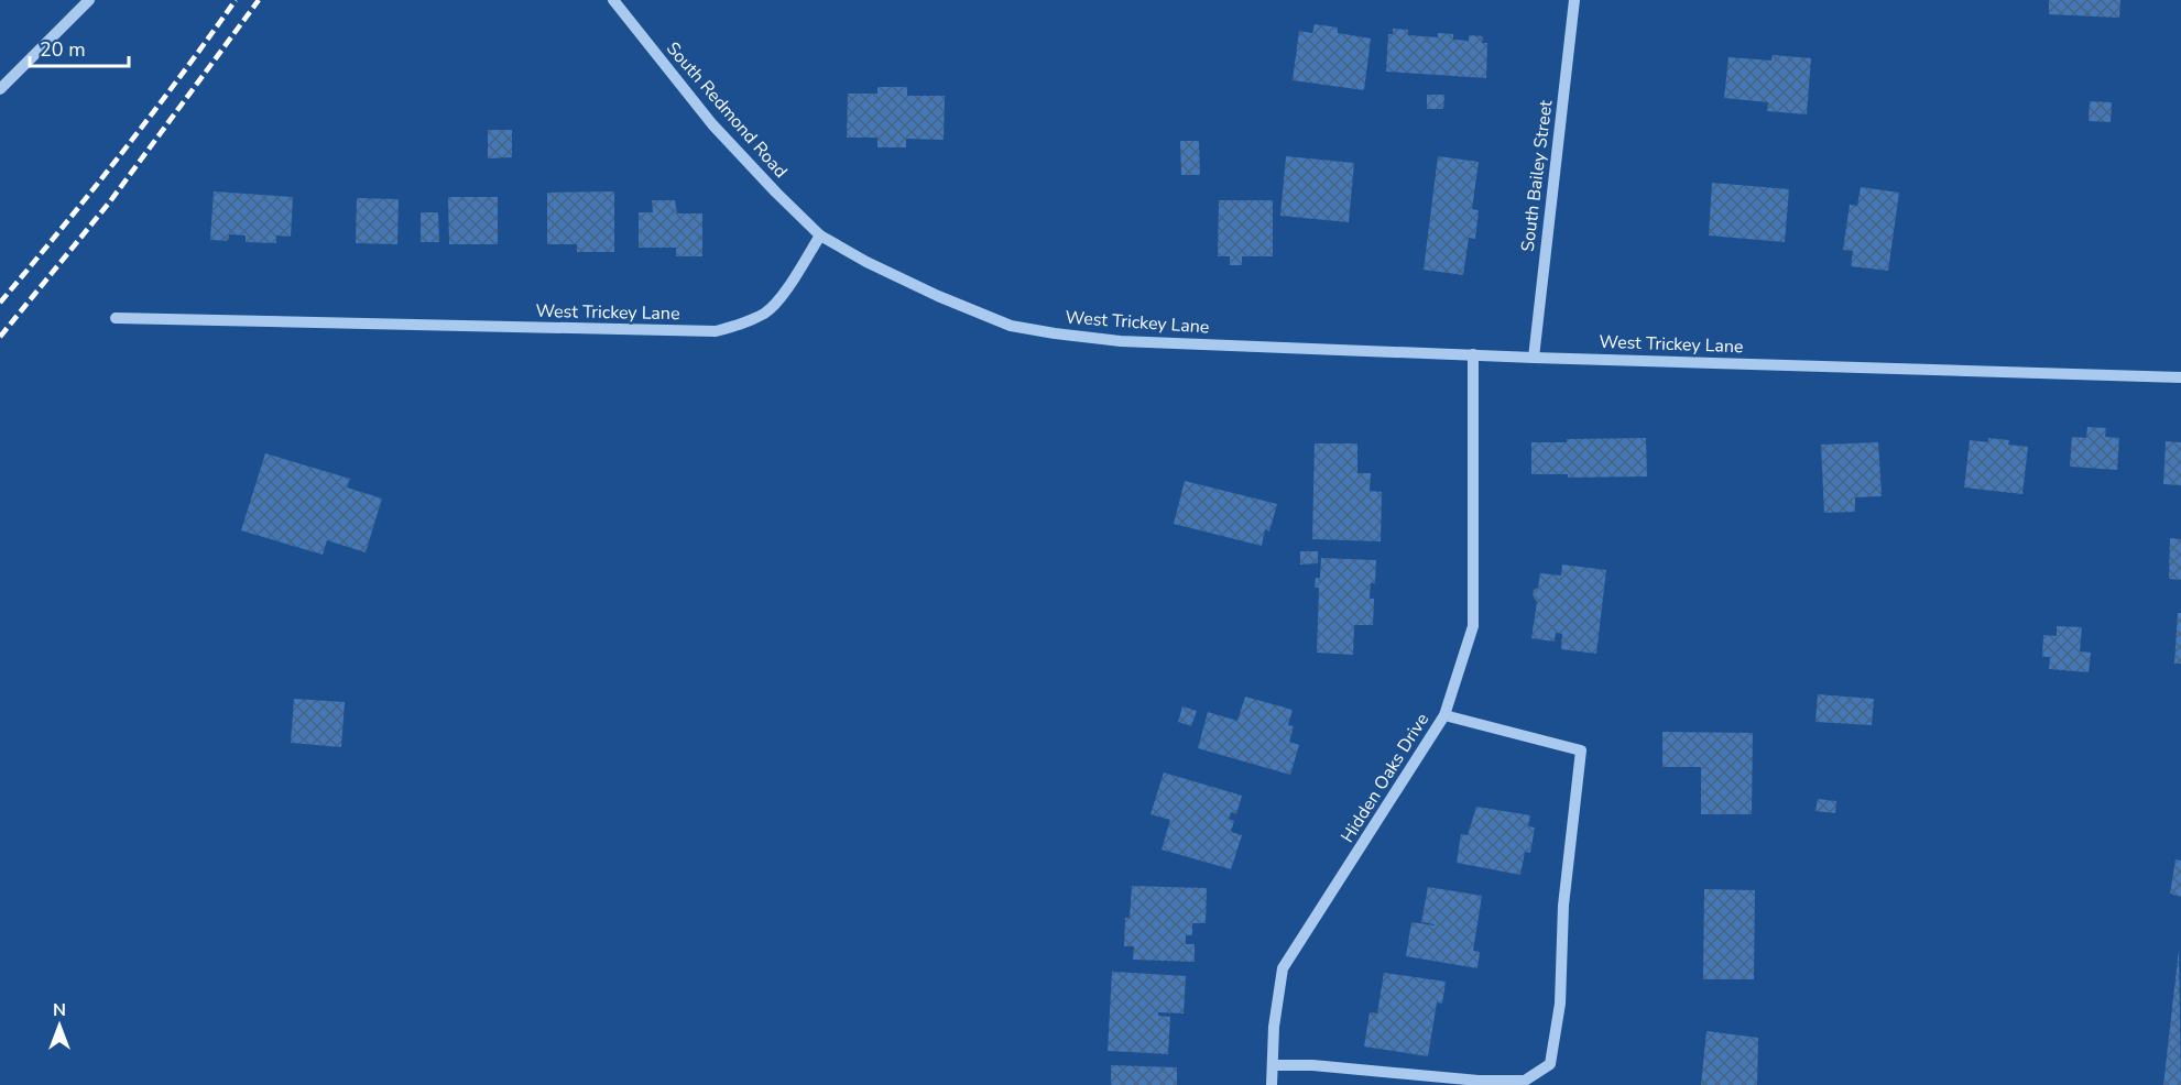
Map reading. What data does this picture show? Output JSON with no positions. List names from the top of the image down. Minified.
{"streets":{"street":["South Redmond Road","South Bailey Street","West Trickey Lane","Hidden Oaks Drive"]},"crossings":[["South Redmond Road","West Trickey Lane"],["South Bailey Street","West Trickey Lane"],["West Trickey Lane","Hidden Oaks Drive"]],"scale_bar":"20 m","north":"top"}
